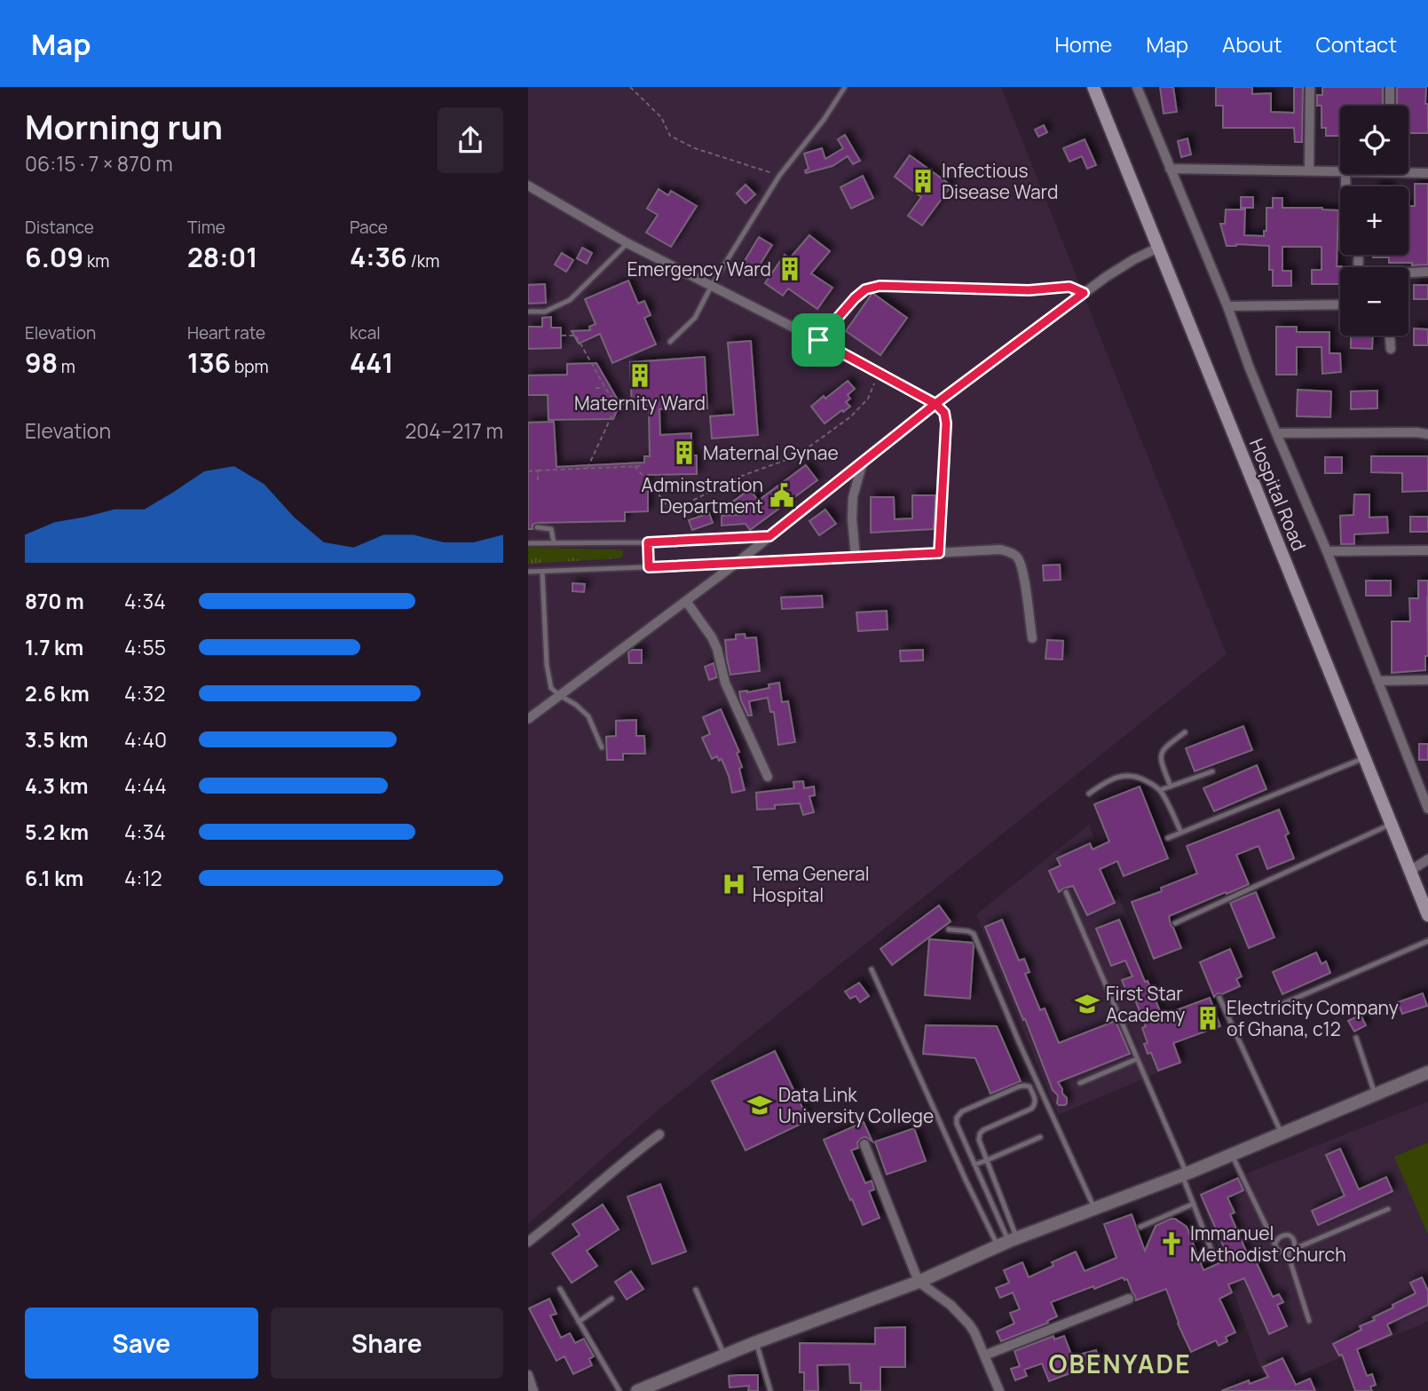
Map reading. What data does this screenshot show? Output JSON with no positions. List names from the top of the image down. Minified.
{"streets":{"main road":["Hospital Road"]},"districts":["OBENYADE"],"places":{"building":["Infectious Disease Ward","Emergency Ward","Maternity Ward","Maternal Gynae","Electricity Company of Ghana, c12"],"public building":["Adminstration Department"],"hospital":["Tema General Hospital"],"school or university":["First Star Academy","Data Link University College"],"church":["Immanuel Methodist Church"]},"page":{"header":"Map","nav":["Home","Map","About","Contact"],"heading":["Morning run","06:15 · 7 × 870 m"],"map_buttons":["+","−"],"stats":[["Distance","6.09 km"],["Time","28:01"],["Pace","4:36 /km"],["Elevation","98 m"],["Heart rate","136 bpm"],["kcal","441"]],"chart":["Elevation","204–217 m"],"list":[{"name":"870 m","note":"4:34"},{"name":"1.7 km","note":"4:55"},{"name":"2.6 km","note":"4:32"},{"name":"3.5 km","note":"4:40"},{"name":"4.3 km","note":"4:44"},{"name":"5.2 km","note":"4:34"},{"name":"6.1 km","note":"4:12"}],"buttons":["Save","Share"]}}
